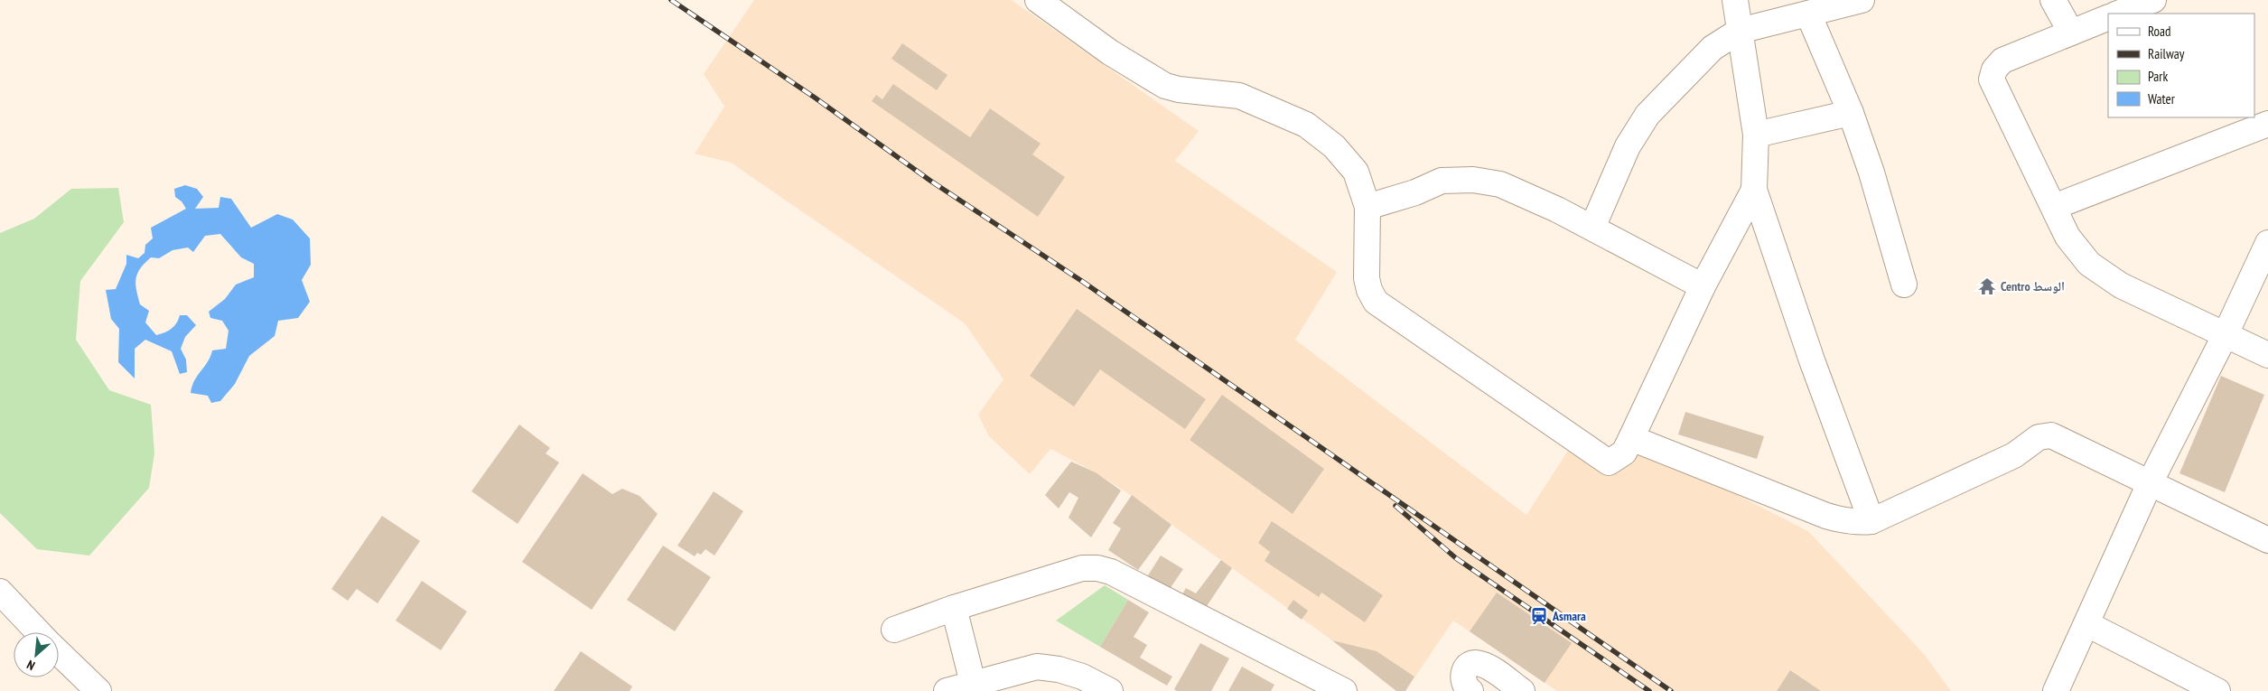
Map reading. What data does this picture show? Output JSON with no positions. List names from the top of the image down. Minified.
{"places":{"temple":["Centro الوسط"],"station":["Asmara"]},"legend":["Road","Railway","Park","Water"],"north":"bottom left"}
